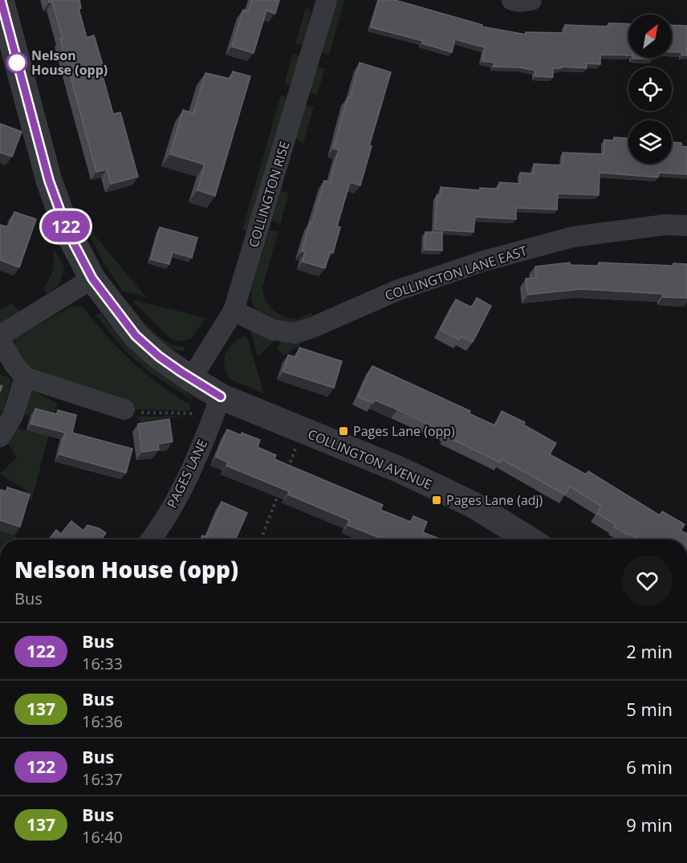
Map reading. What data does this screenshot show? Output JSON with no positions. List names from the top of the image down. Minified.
{"streets":{"street":["COLLINGTON RISE","COLLINGTON LANE EAST","COLLINGTON AVENUE","PAGES LANE"]},"crossings":[["COLLINGTON RISE","COLLINGTON LANE EAST"],["COLLINGTON RISE","COLLINGTON AVENUE"],["COLLINGTON AVENUE","PAGES LANE"]],"places":{"other":["Nelson House (opp)"],"transit":["Pages Lane (opp)","Pages Lane (adj)"]},"lines":["bus line 122"],"north":"top right","page":{"on_map":"122","heading":["Nelson House (opp)","Bus"],"list":[{"mark":"122","name":"Bus","note":"16:33","value":"2 min"},{"mark":"137","name":"Bus","note":"16:36","value":"5 min"},{"mark":"122","name":"Bus","note":"16:37","value":"6 min"},{"mark":"137","name":"Bus","note":"16:40","value":"9 min"}]}}
